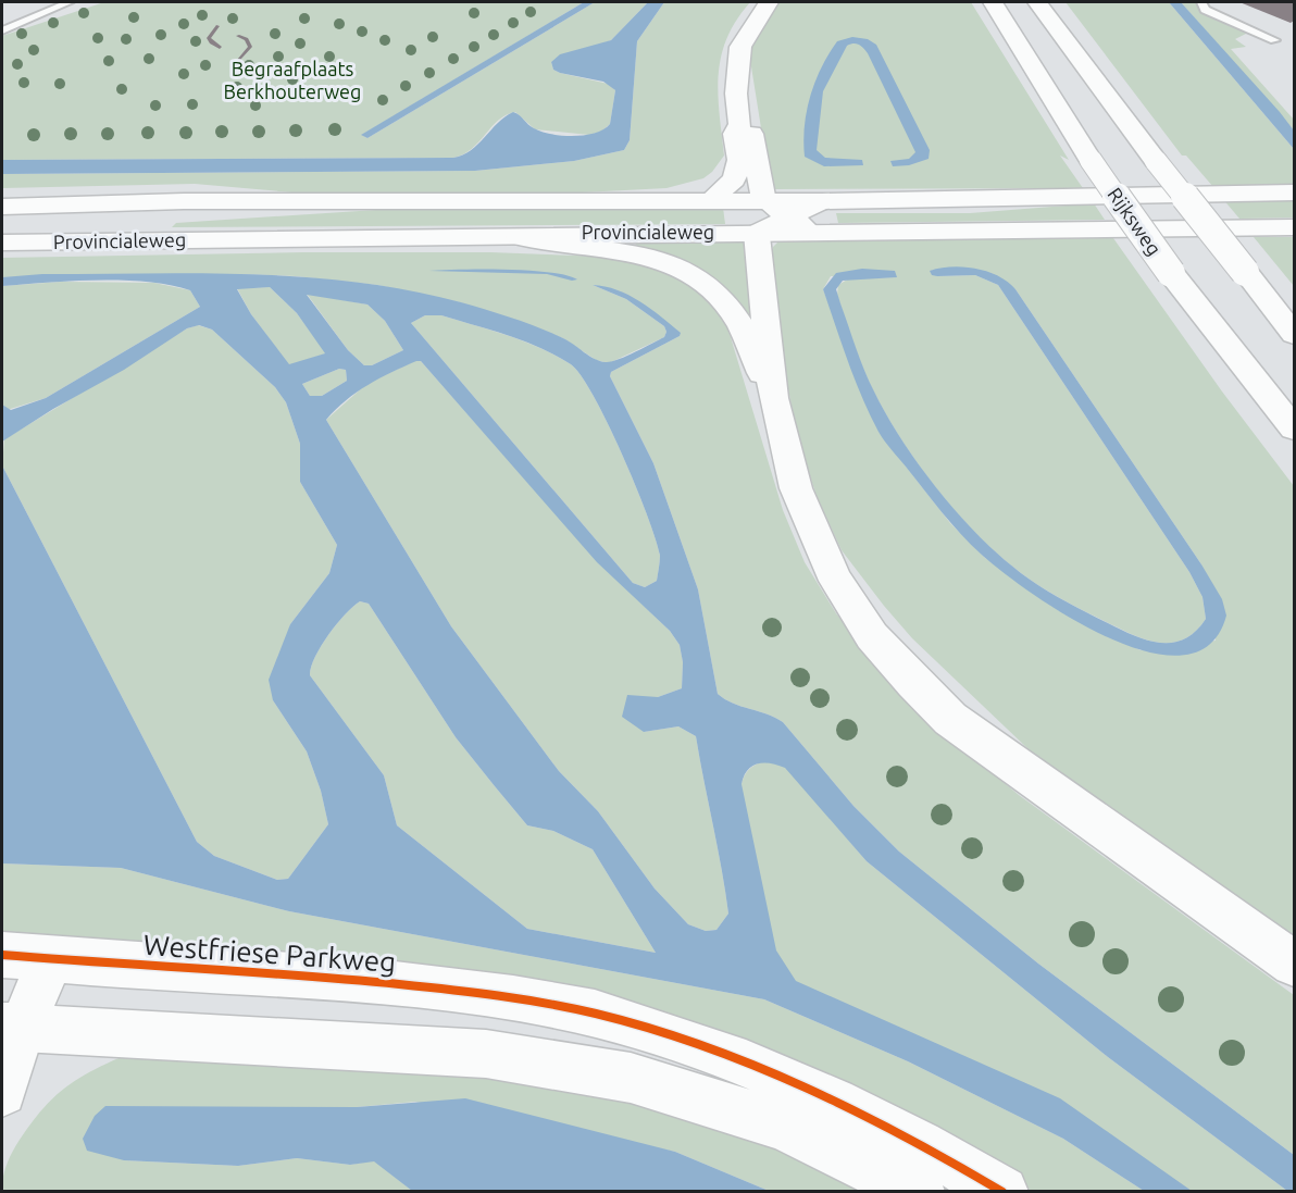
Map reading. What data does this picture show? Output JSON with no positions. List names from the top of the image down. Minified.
{"streets":{"main road":["Rijksweg","Provincialeweg","Westfriese Parkweg"]},"parks":["Begraafplaats Berkhouterweg"]}
